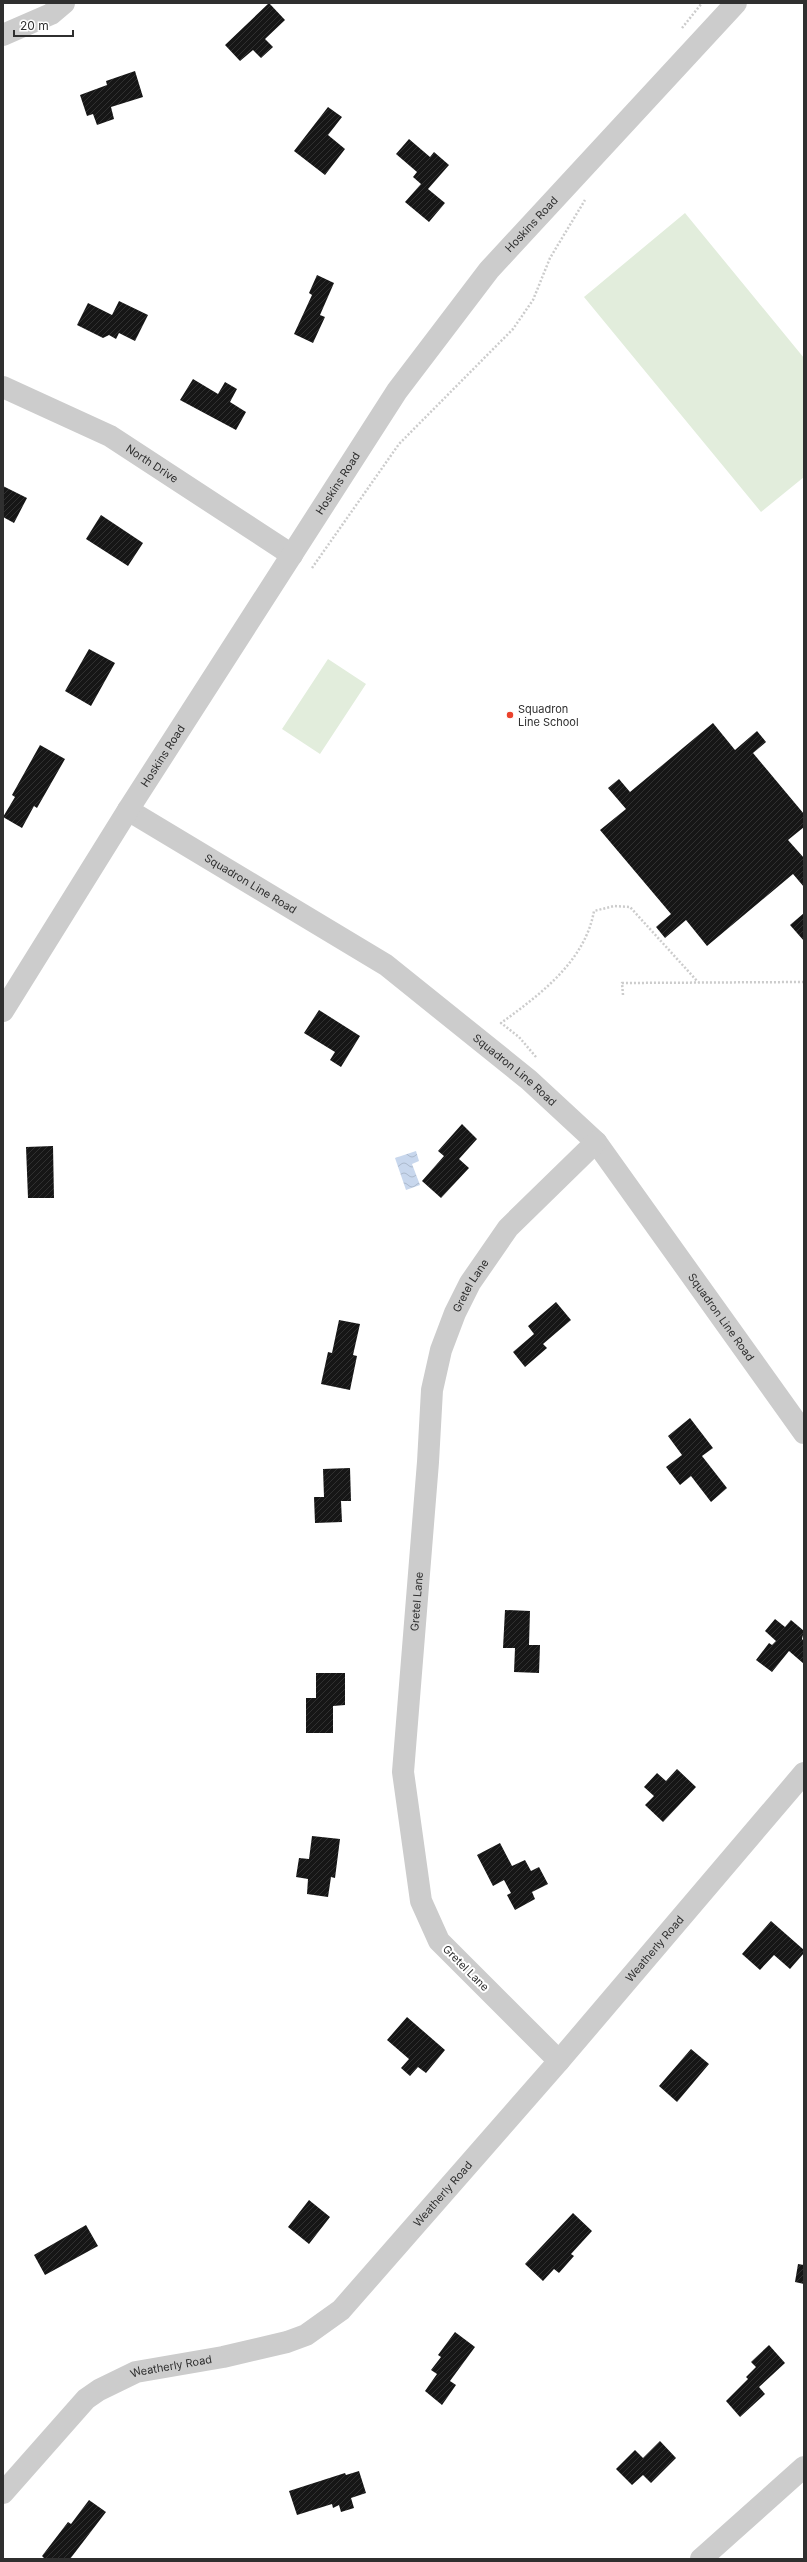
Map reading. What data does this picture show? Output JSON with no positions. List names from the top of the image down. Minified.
{"streets":{"street":["Hoskins Road","North Drive","Squadron Line Road","Gretel Lane","Weatherly Road"]},"crossings":[["Hoskins Road","North Drive"],["Hoskins Road","Squadron Line Road"],["Squadron Line Road","Gretel Lane"],["Gretel Lane","Weatherly Road"]],"places":["Squadron Line School"],"scale_bar":"20 m"}
